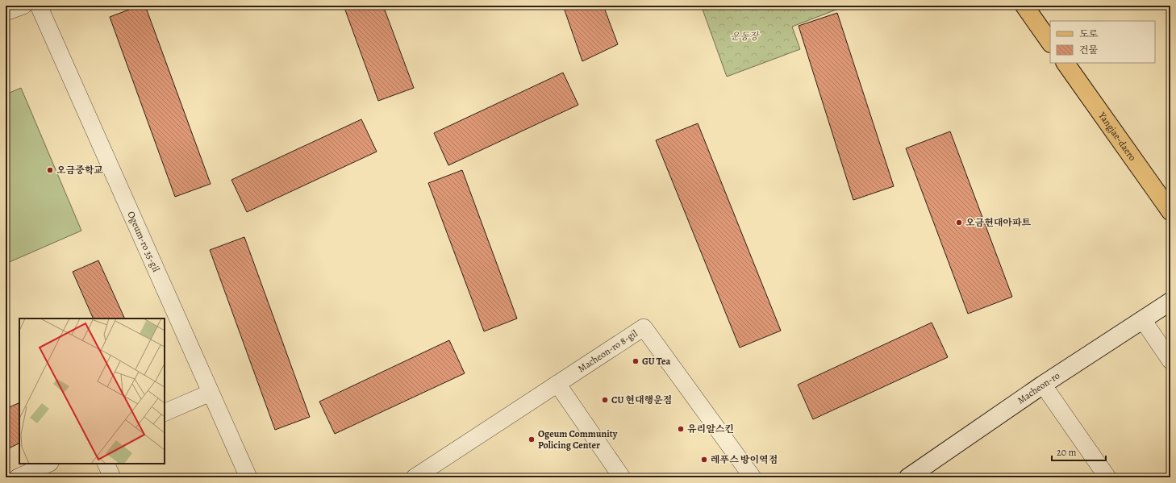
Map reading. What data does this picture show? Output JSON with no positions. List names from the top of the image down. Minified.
{"streets":{"main road":["Yangjae-daero"],"street":["Ogeum-ro 35-gil","Macheon-ro 8-gil","Macheon-ro"]},"parks":["운동장"],"places":["오금중학교","오금현대아파트","GU Tea","CU 현대행운점","유리알스킨","Ogeum Community Policing Center","레푸스 방이역점"],"legend":["도로","건물"],"scale_bar":"20 m"}
